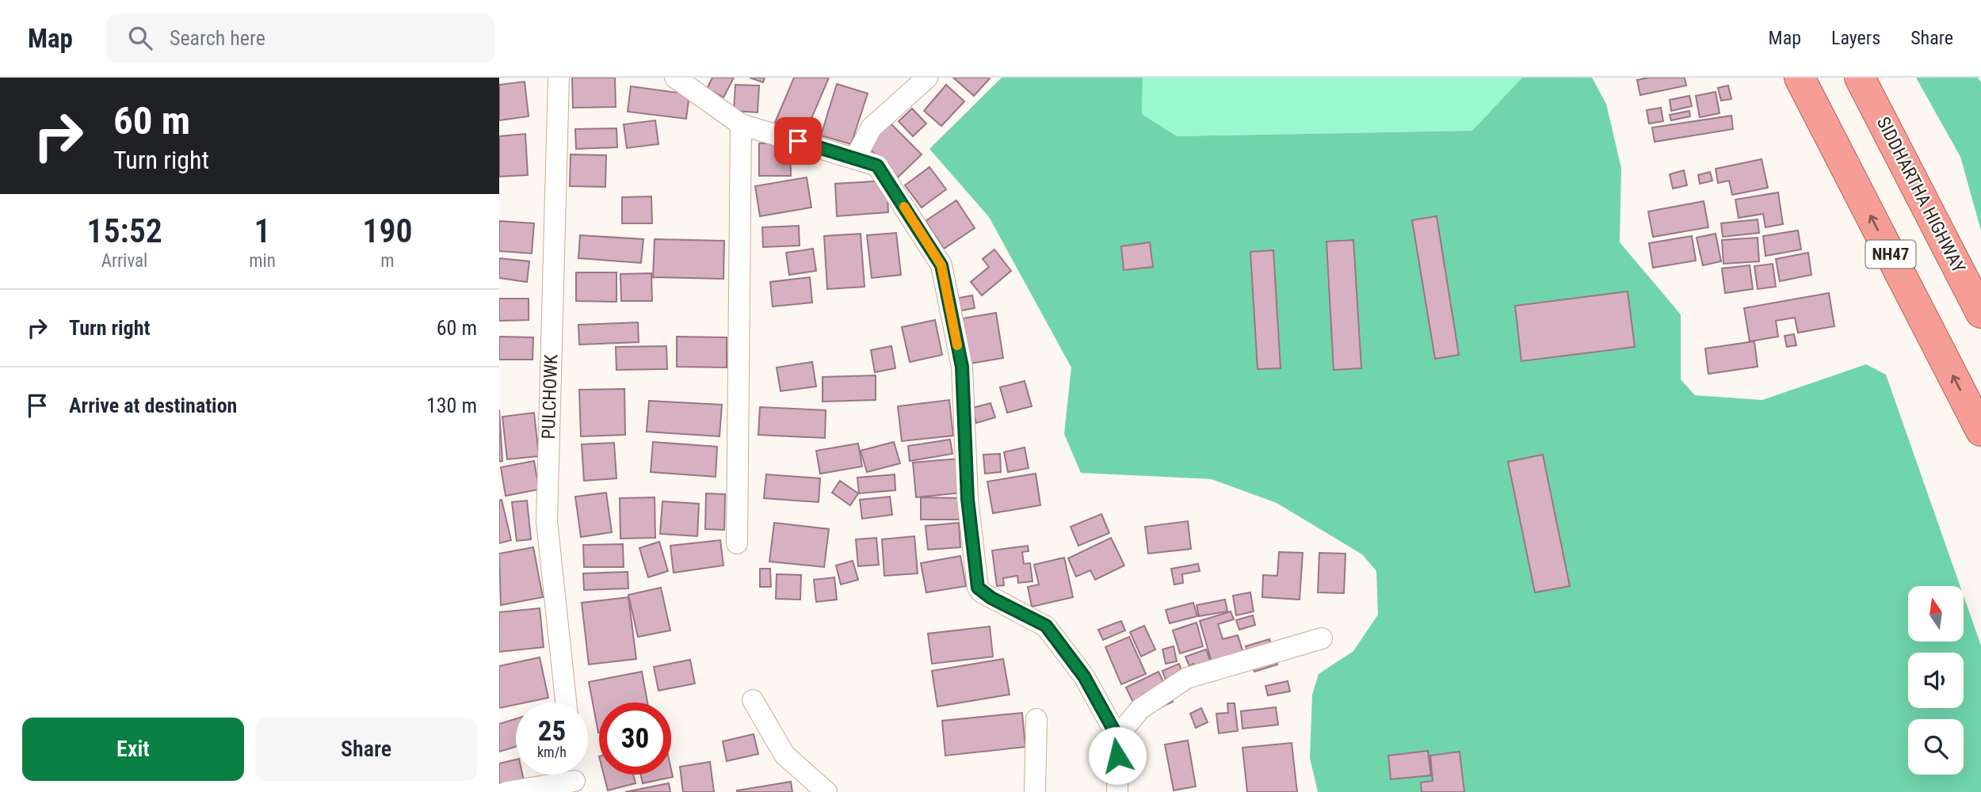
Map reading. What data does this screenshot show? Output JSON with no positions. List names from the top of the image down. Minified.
{"streets":{"highway":["SIDDHARTHA HIGHWAY","NH47"],"street":["PULCHOWK"]},"north":"top","page":{"header":"Map","search":"Search here","nav":["Map","Layers","Share"],"turn":["60 m","Turn right"],"eta":["15:52","Arrival","1","min","190","m"],"list":[{"name":"Turn right","value":"60 m"},{"name":"Arrive at destination","value":"130 m"}],"speed":"25 km/h","limit":"30","buttons":["Exit","Share"]}}
